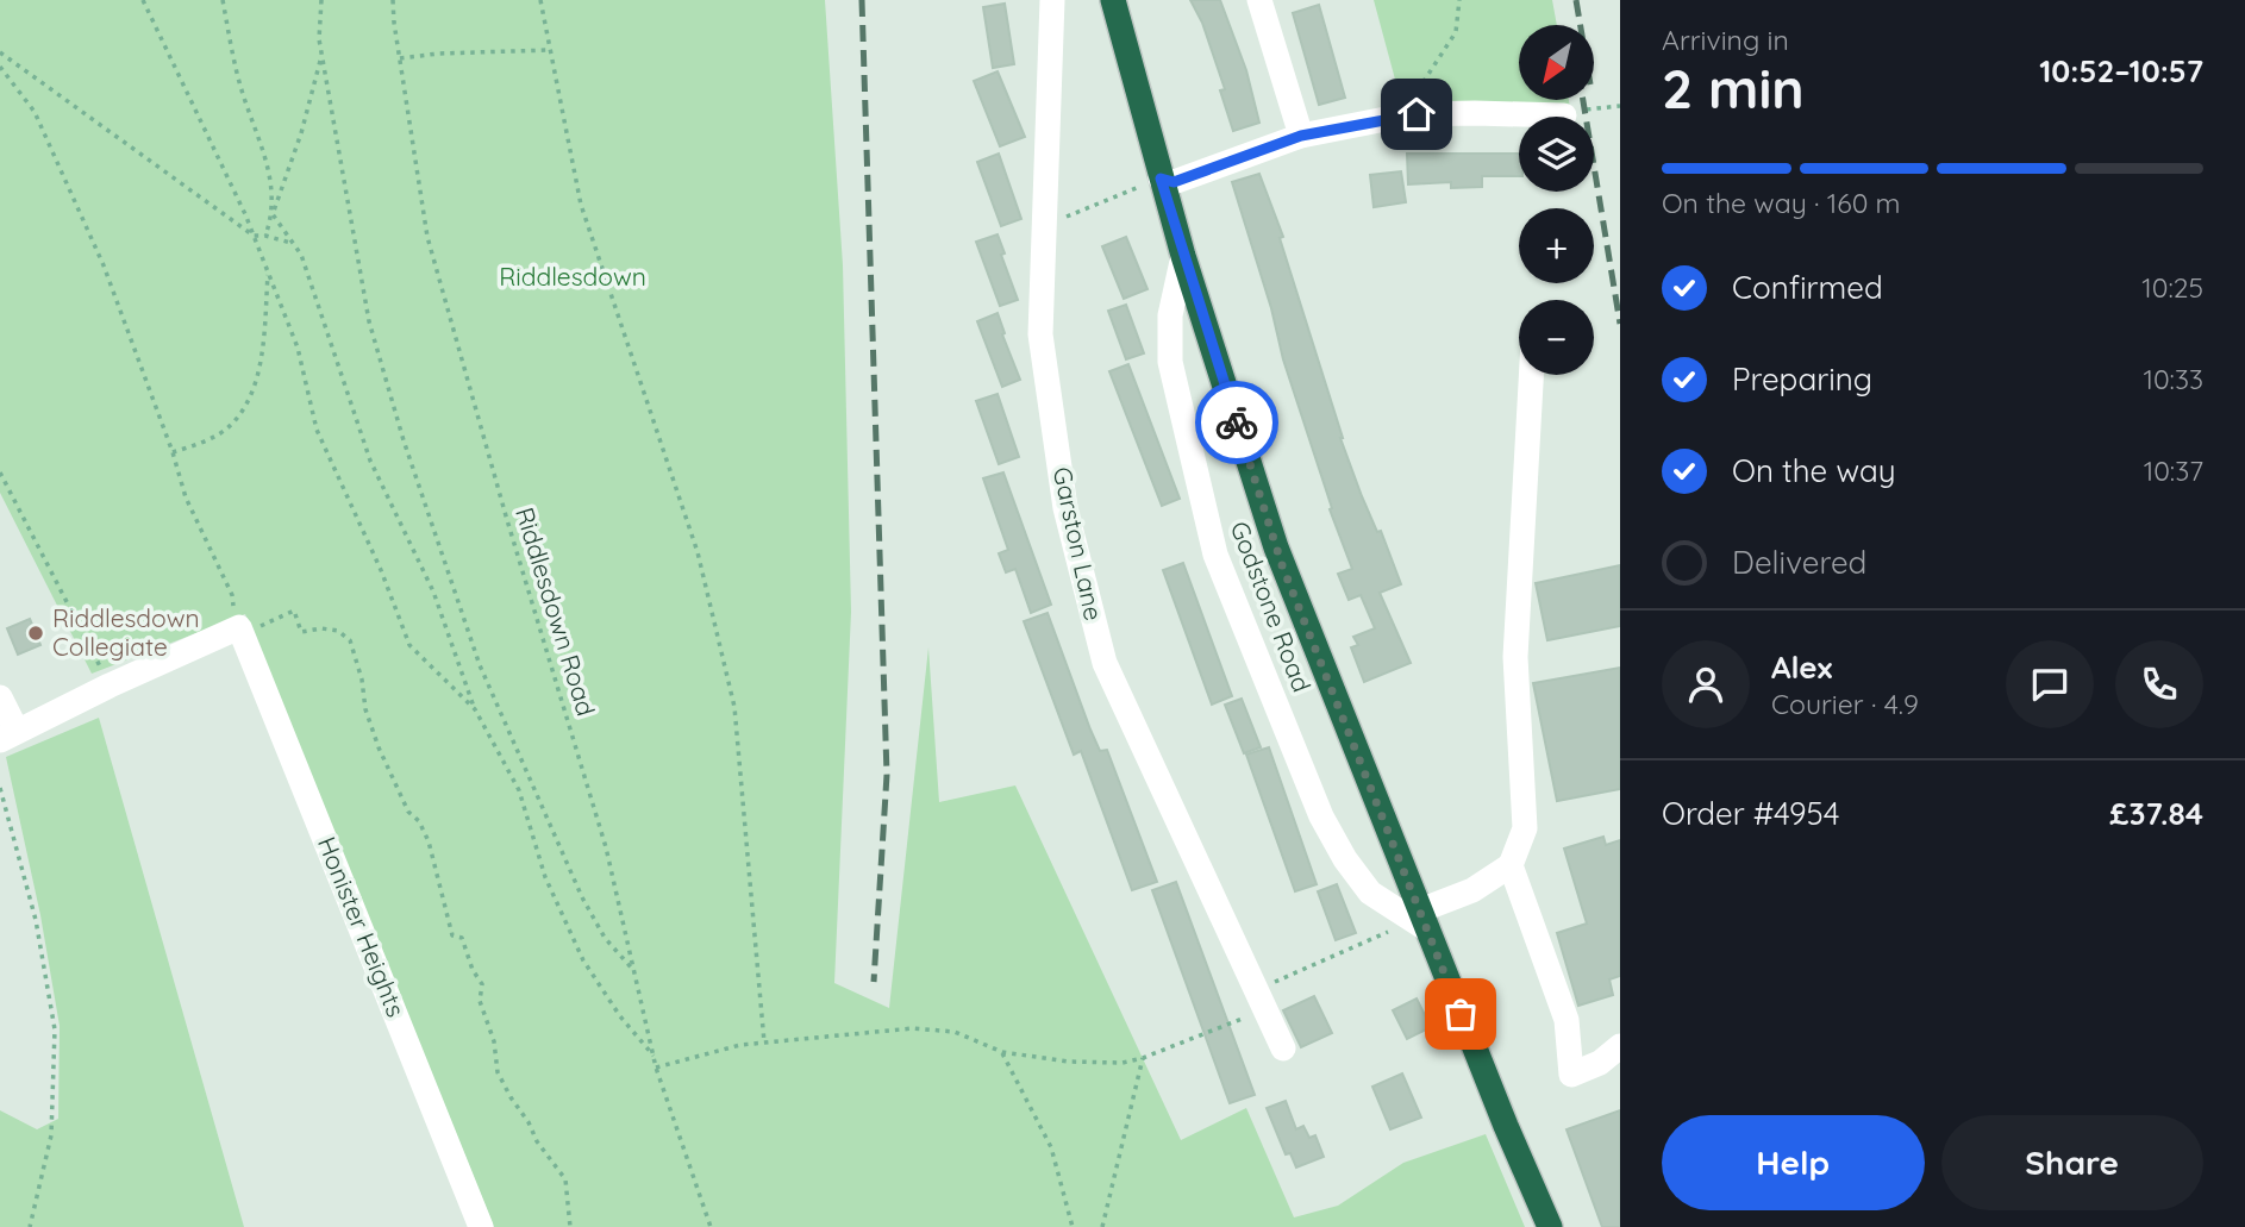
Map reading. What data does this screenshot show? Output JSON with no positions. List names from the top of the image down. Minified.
{"streets":{"highway":["Godstone Road"],"street":["Garston Lane","Honister Heights"],"path":["Riddlesdown Road"]},"parks":["Riddlesdown"],"places":["Riddlesdown Collegiate"],"north":"bottom left","page":{"heading":["2 min","Arriving in","10:52–10:57"],"panel":["Alex","Courier · 4.9","Order #4954","£37.84"],"map_buttons":["+","−"],"bar":"On the way · 160 m","list":[["Confirmed","10:25"],["Preparing","10:33"],["On the way","10:37"],"Delivered"],"buttons":["Help","Share"]}}
